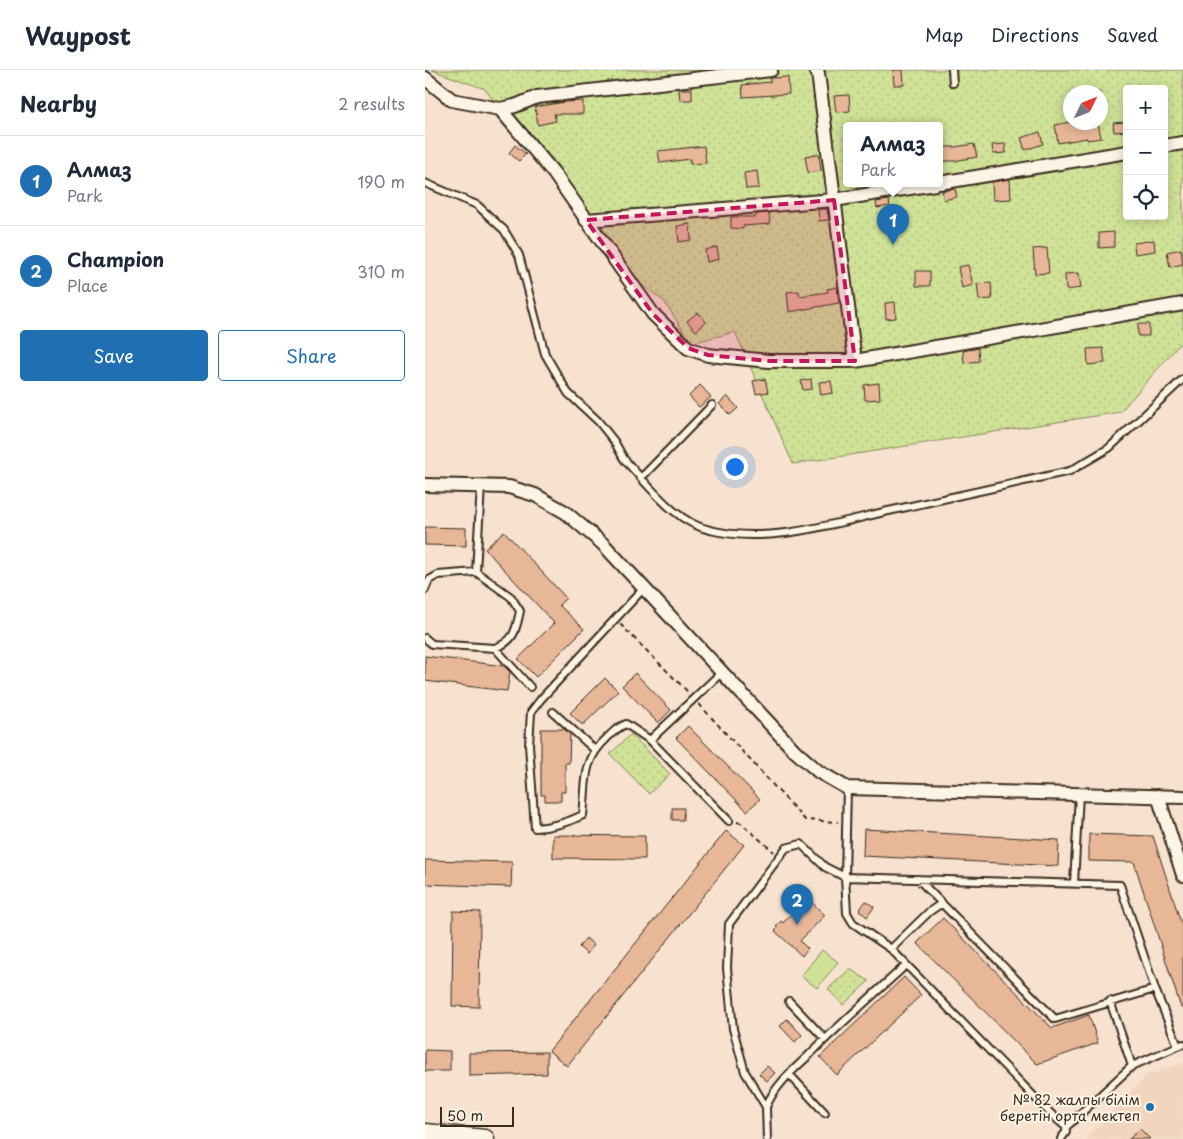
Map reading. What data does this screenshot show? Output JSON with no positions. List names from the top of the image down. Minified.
{"places":["№ 82 жалпы білім беретін орта мектеп"],"scale_bar":"50 m","north":"top right","page":{"header":"Waypost","nav":["Map","Directions","Saved"],"heading":["Nearby","2 results"],"map_buttons":["+","−"],"popup":["Алмаз","Park"],"list":[{"mark":"1","name":"Алмаз","note":"Park","value":"190 m"},{"mark":"2","name":"Champion","note":"Place","value":"310 m"}],"pins":["1","2"],"buttons":["Save","Share"],"scale":"50 m"}}
